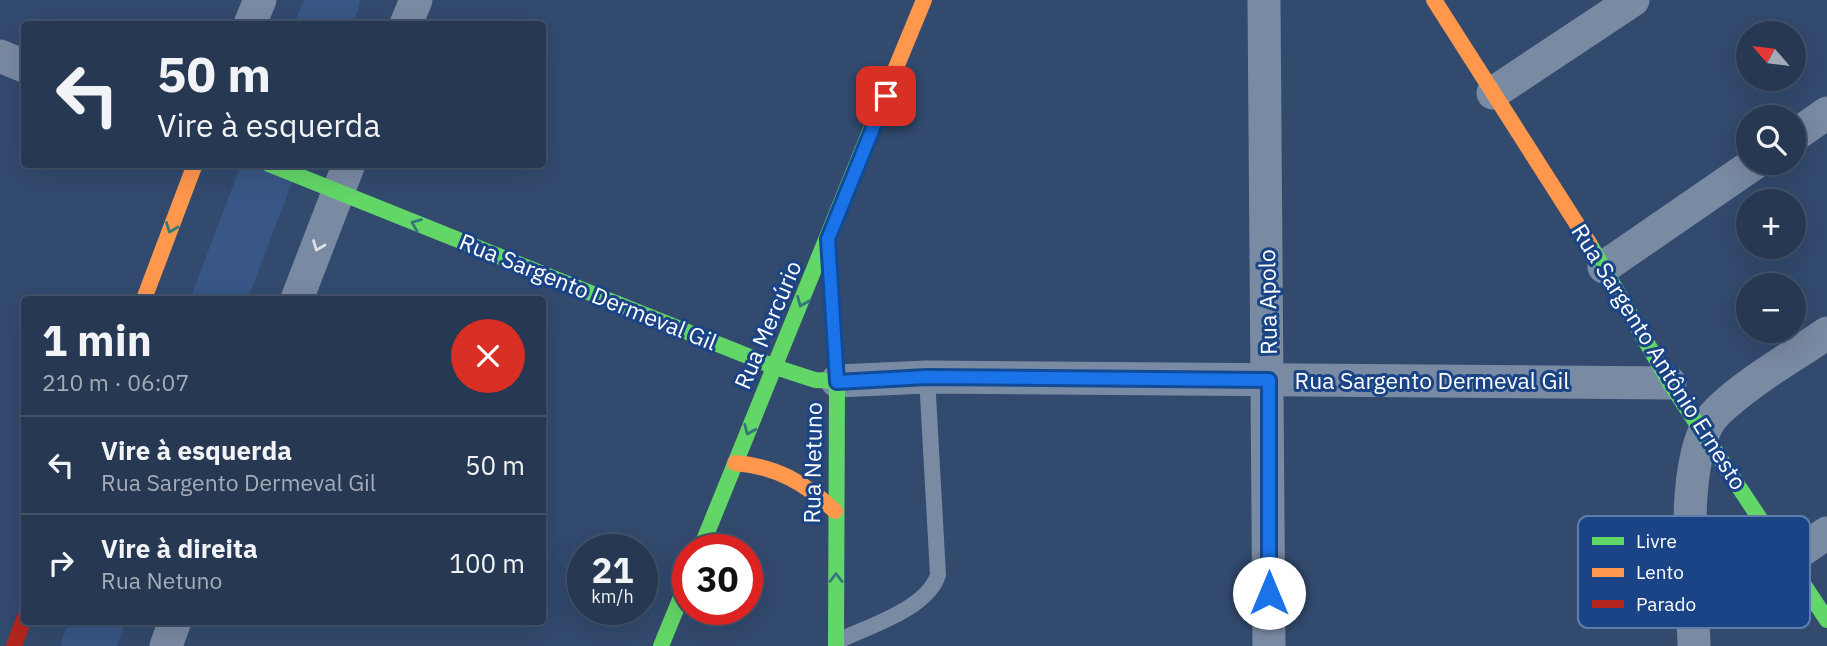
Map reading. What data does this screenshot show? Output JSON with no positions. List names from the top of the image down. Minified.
{"streets":{"street":["Rua Sargento Dermeval Gil","Rua Apolo","Rua Mercúrio","Rua Sargento Antônio Ernesto","Rua Netuno"]},"crossings":[["Rua Sargento Dermeval Gil","Rua Apolo"],["Rua Sargento Dermeval Gil","Rua Mercúrio"],["Rua Sargento Dermeval Gil","Rua Sargento Antônio Ernesto"],["Rua Sargento Dermeval Gil","Rua Netuno"],["Rua Mercúrio","Rua Netuno"]],"one_way":["Rua Mercúrio"],"legend":["Livre","Lento","Parado"],"north":"top left","page":{"map_buttons":["+","−"],"turn":["50 m","Vire à esquerda"],"heading":["1 min","210 m · 06:07"],"list":[{"name":"Vire à esquerda","note":"Rua Sargento Dermeval Gil","value":"50 m"},{"name":"Vire à direita","note":"Rua Netuno","value":"100 m"}],"speed":"21 km/h","limit":"30"}}
